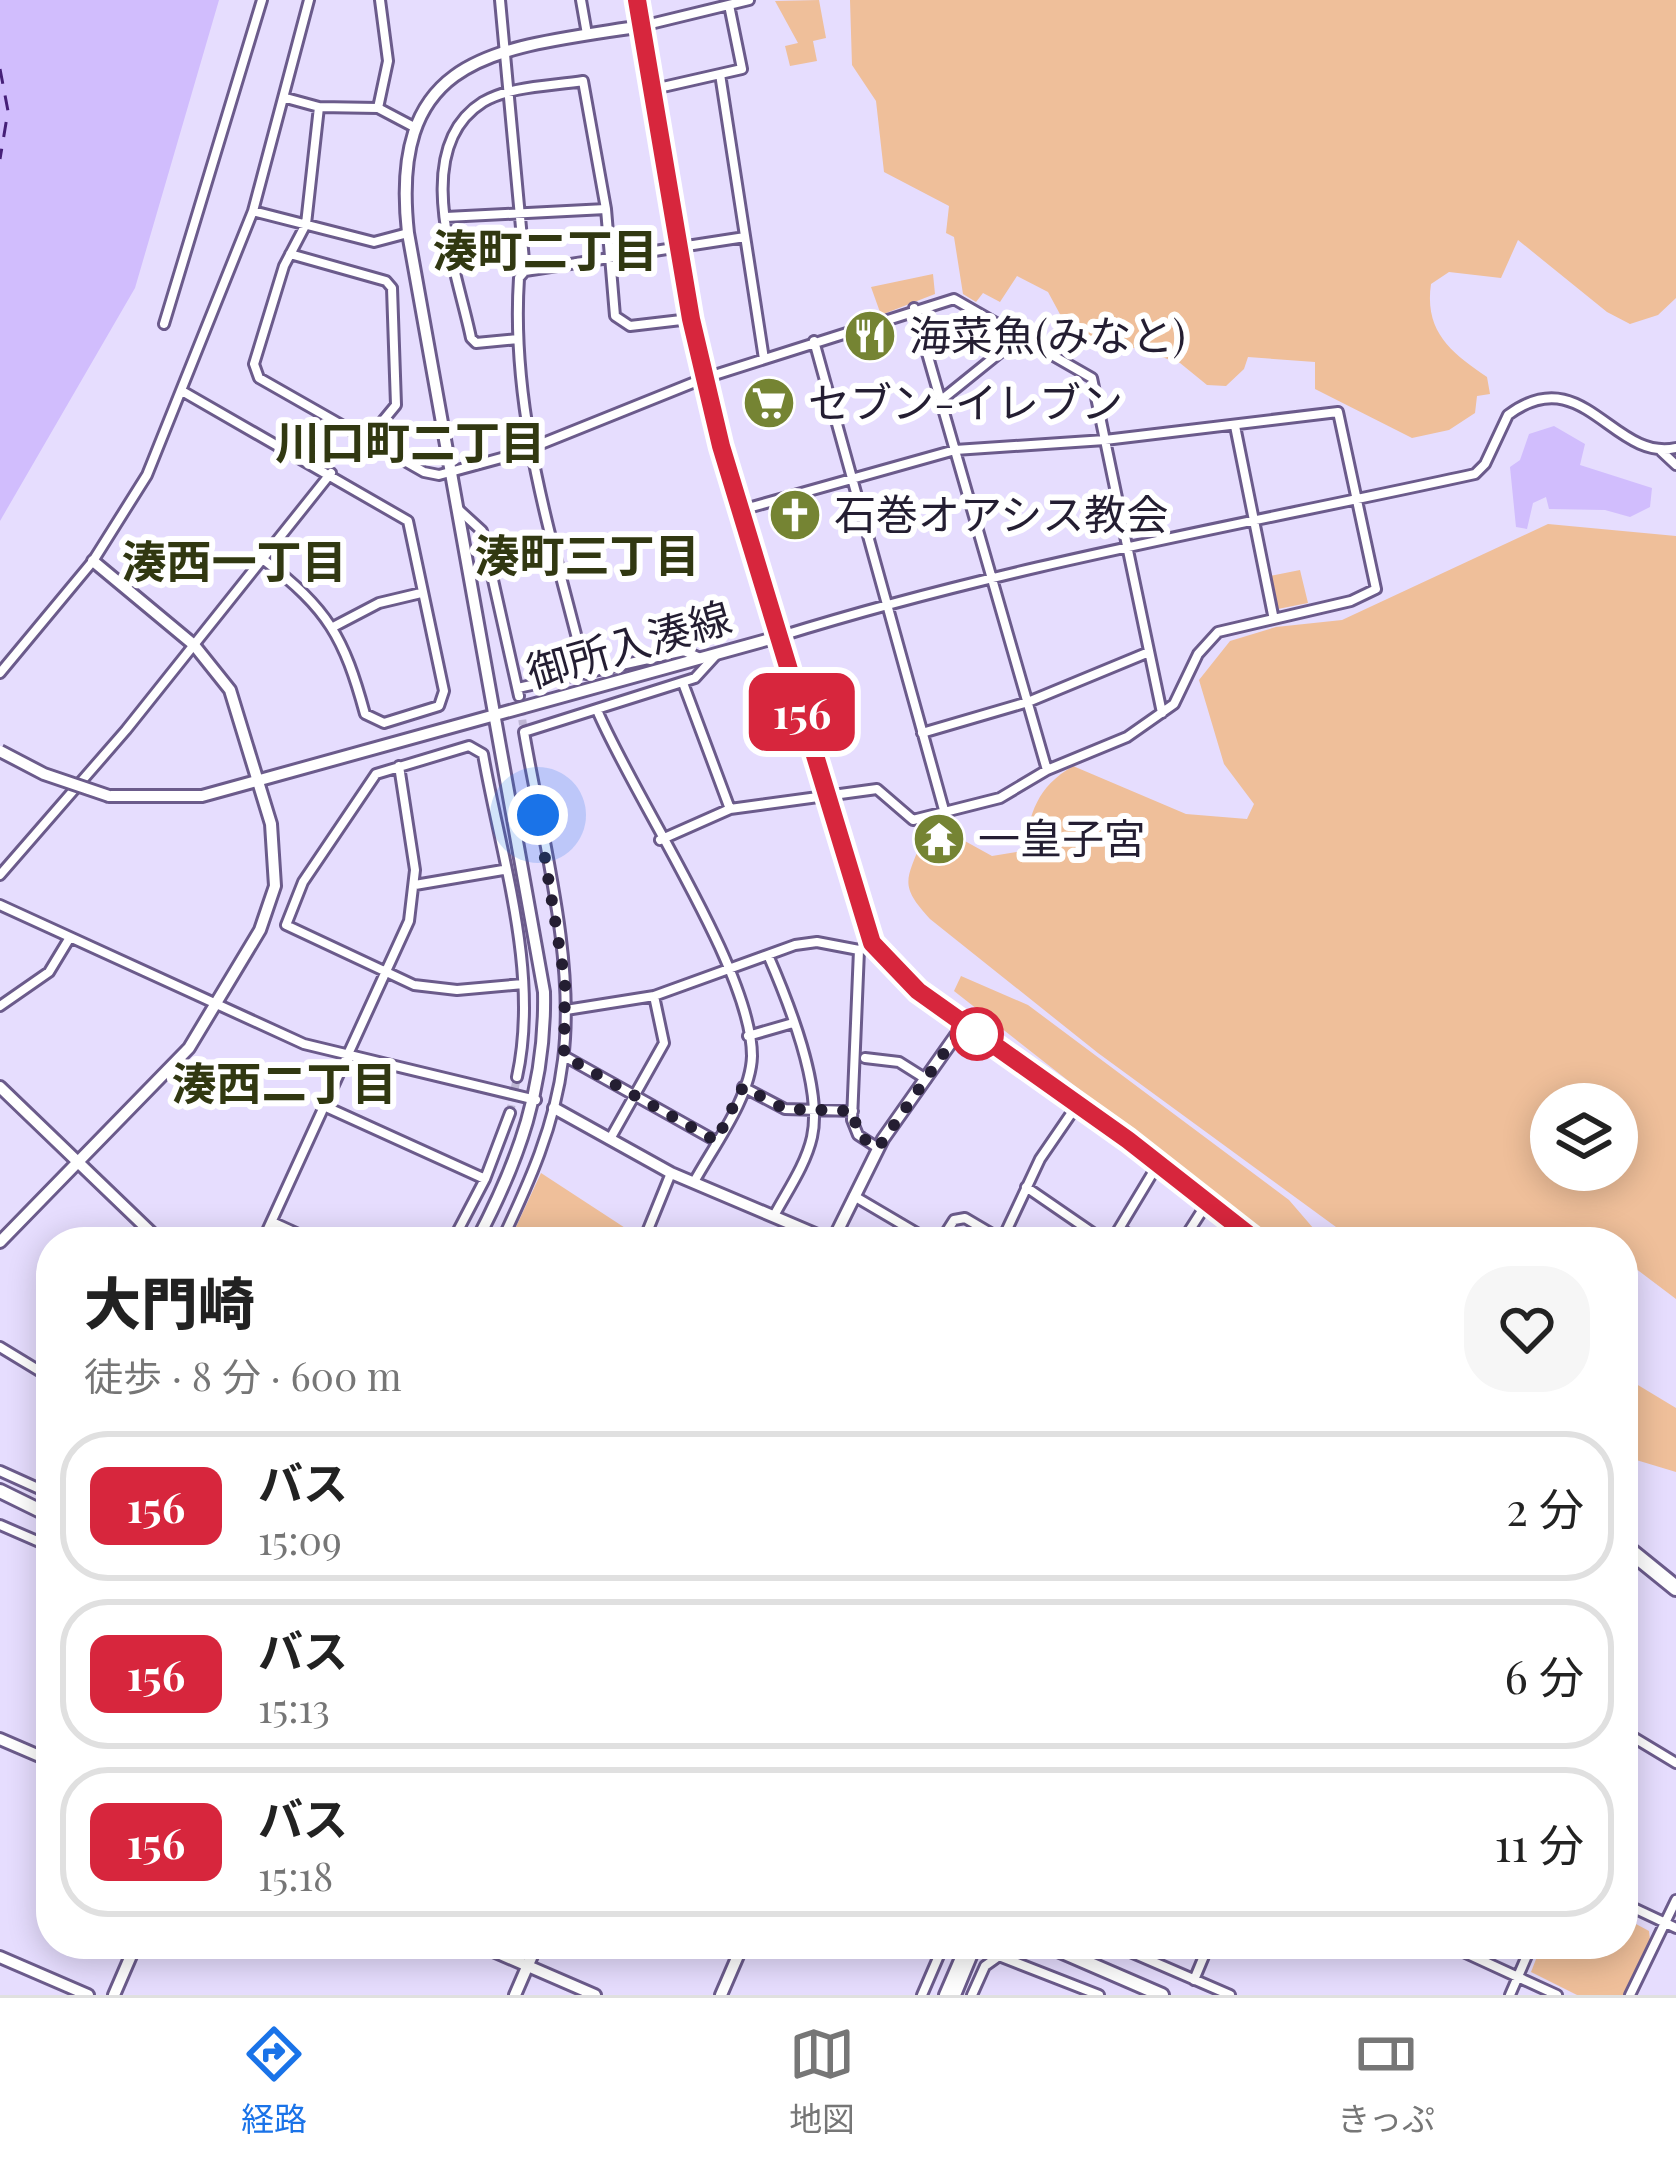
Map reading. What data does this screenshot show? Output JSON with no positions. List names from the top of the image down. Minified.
{"streets":{"street":["御所入湊線"]},"districts":["湊町二丁目","川口町二丁目","湊町三丁目","湊西一丁目","湊西二丁目"],"places":{"restaurant":["海菜魚(みなと)"],"supermarket":["セブン-イレブン"],"church":["石巻オアシス教会"],"temple":["一皇子宮"]},"lines":["bus line 156"],"page":{"on_map":"156","heading":["大門崎","徒歩 · 8 分 · 600 m"],"list":[{"mark":"156","name":"バス","note":"15:09","value":"2 分"},{"mark":"156","name":"バス","note":"15:13","value":"6 分"},{"mark":"156","name":"バス","note":"15:18","value":"11 分"}],"tabs":["経路","地図","きっぷ"]}}
